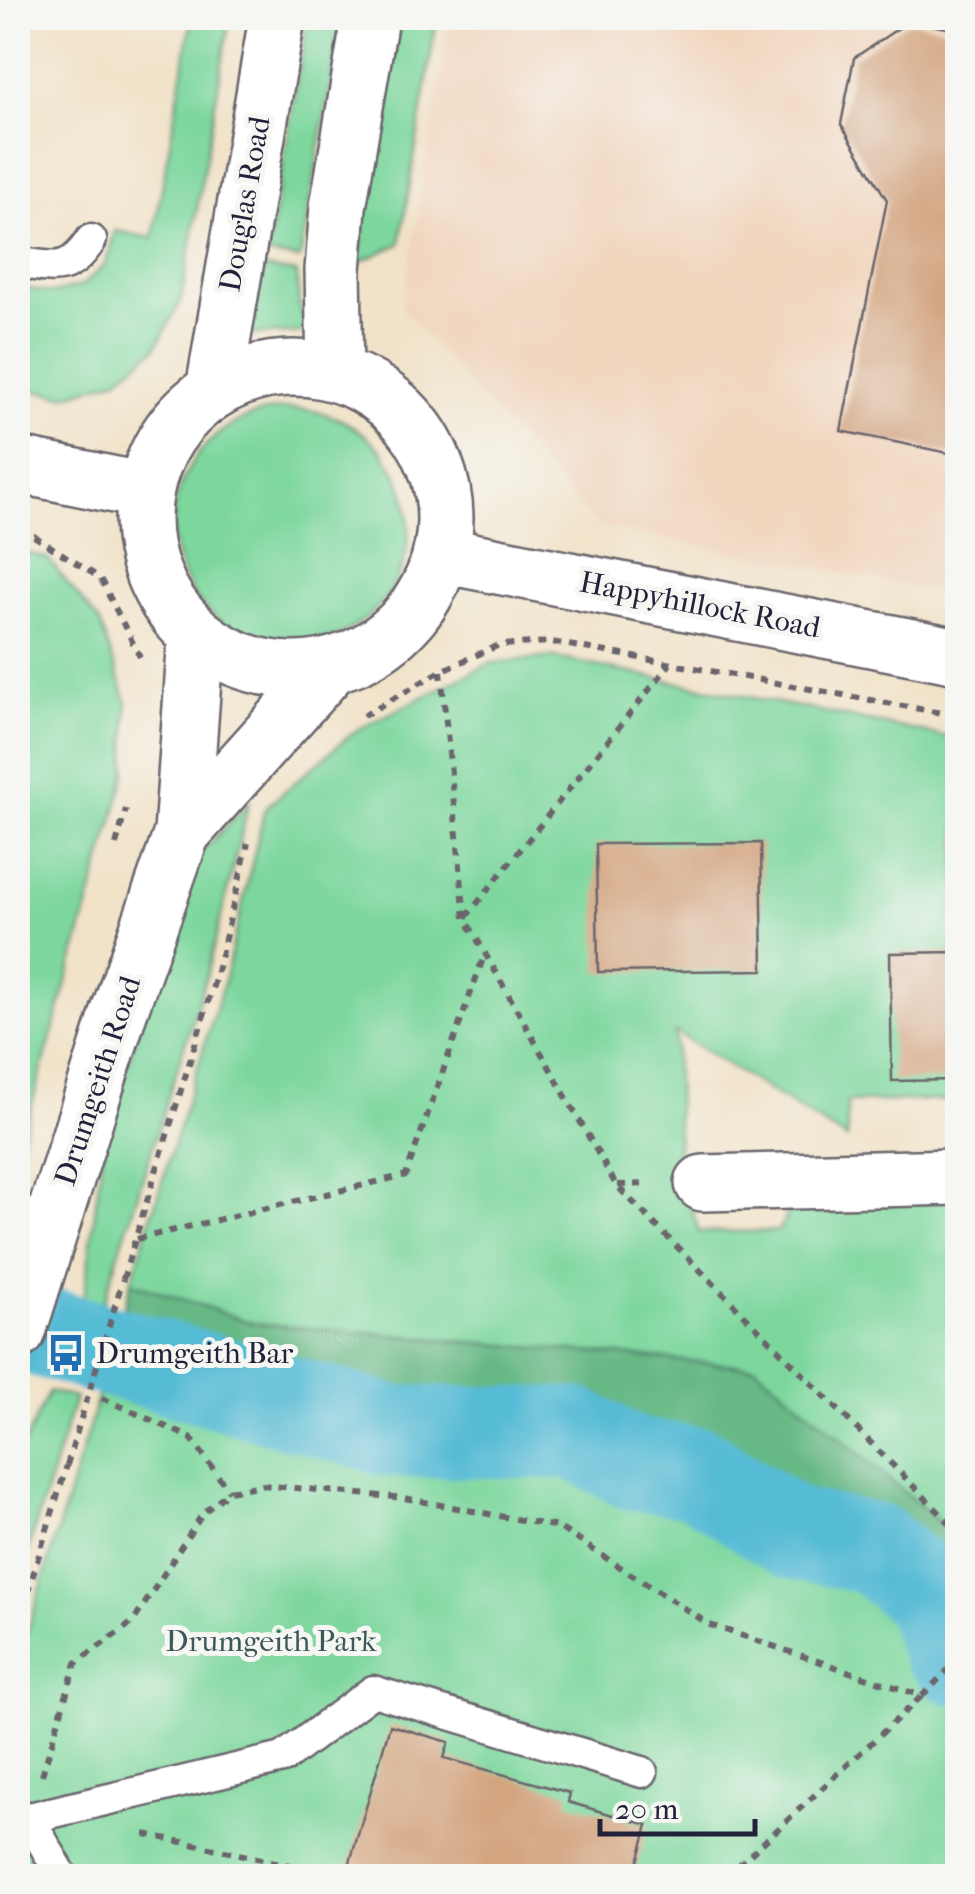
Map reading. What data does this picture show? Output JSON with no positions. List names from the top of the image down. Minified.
{"streets":{"main road":["Douglas Road","Happyhillock Road","Drumgeith Road"]},"crossings":[["Douglas Road","Happyhillock Road"],["Douglas Road","Drumgeith Road"],["Happyhillock Road","Drumgeith Road"]],"parks":["Drumgeith Park"],"places":{"bus stop":["Drumgeith Bar"]},"scale_bar":"20 m"}
